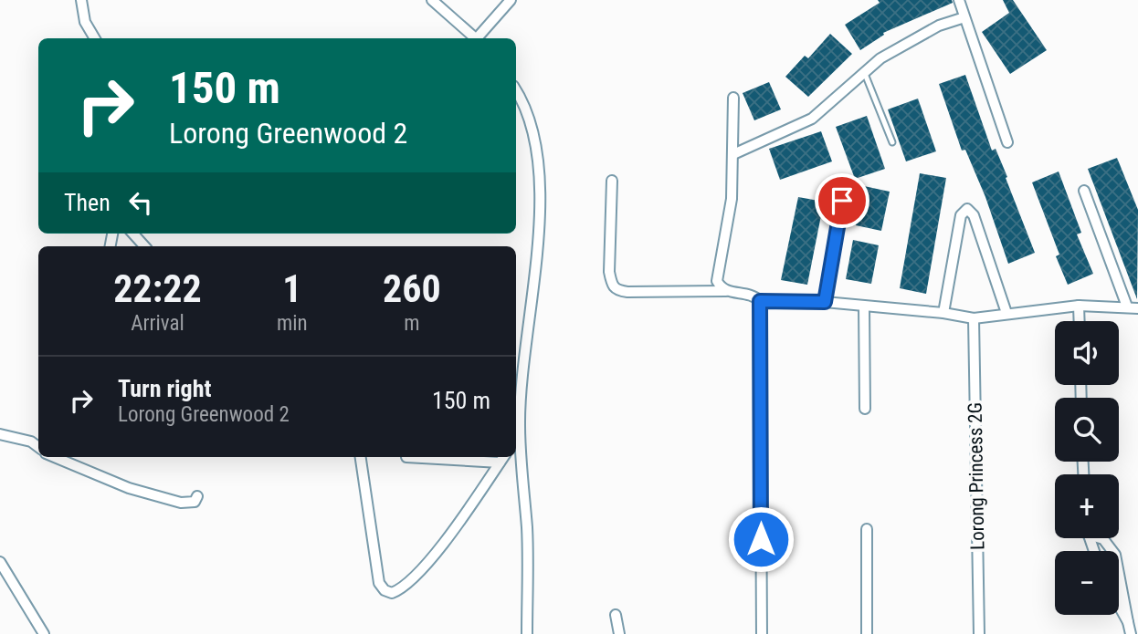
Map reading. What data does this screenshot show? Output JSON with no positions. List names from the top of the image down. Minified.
{"streets":{"street":["Lorong Princess 2G"]},"page":{"turn":["150 m","Lorong Greenwood 2"],"then":"Then","eta":["22:22","Arrival","1","min","260","m"],"map_buttons":["+","−"],"list":[{"name":"Turn right","note":"Lorong Greenwood 2","value":"150 m"}]}}
